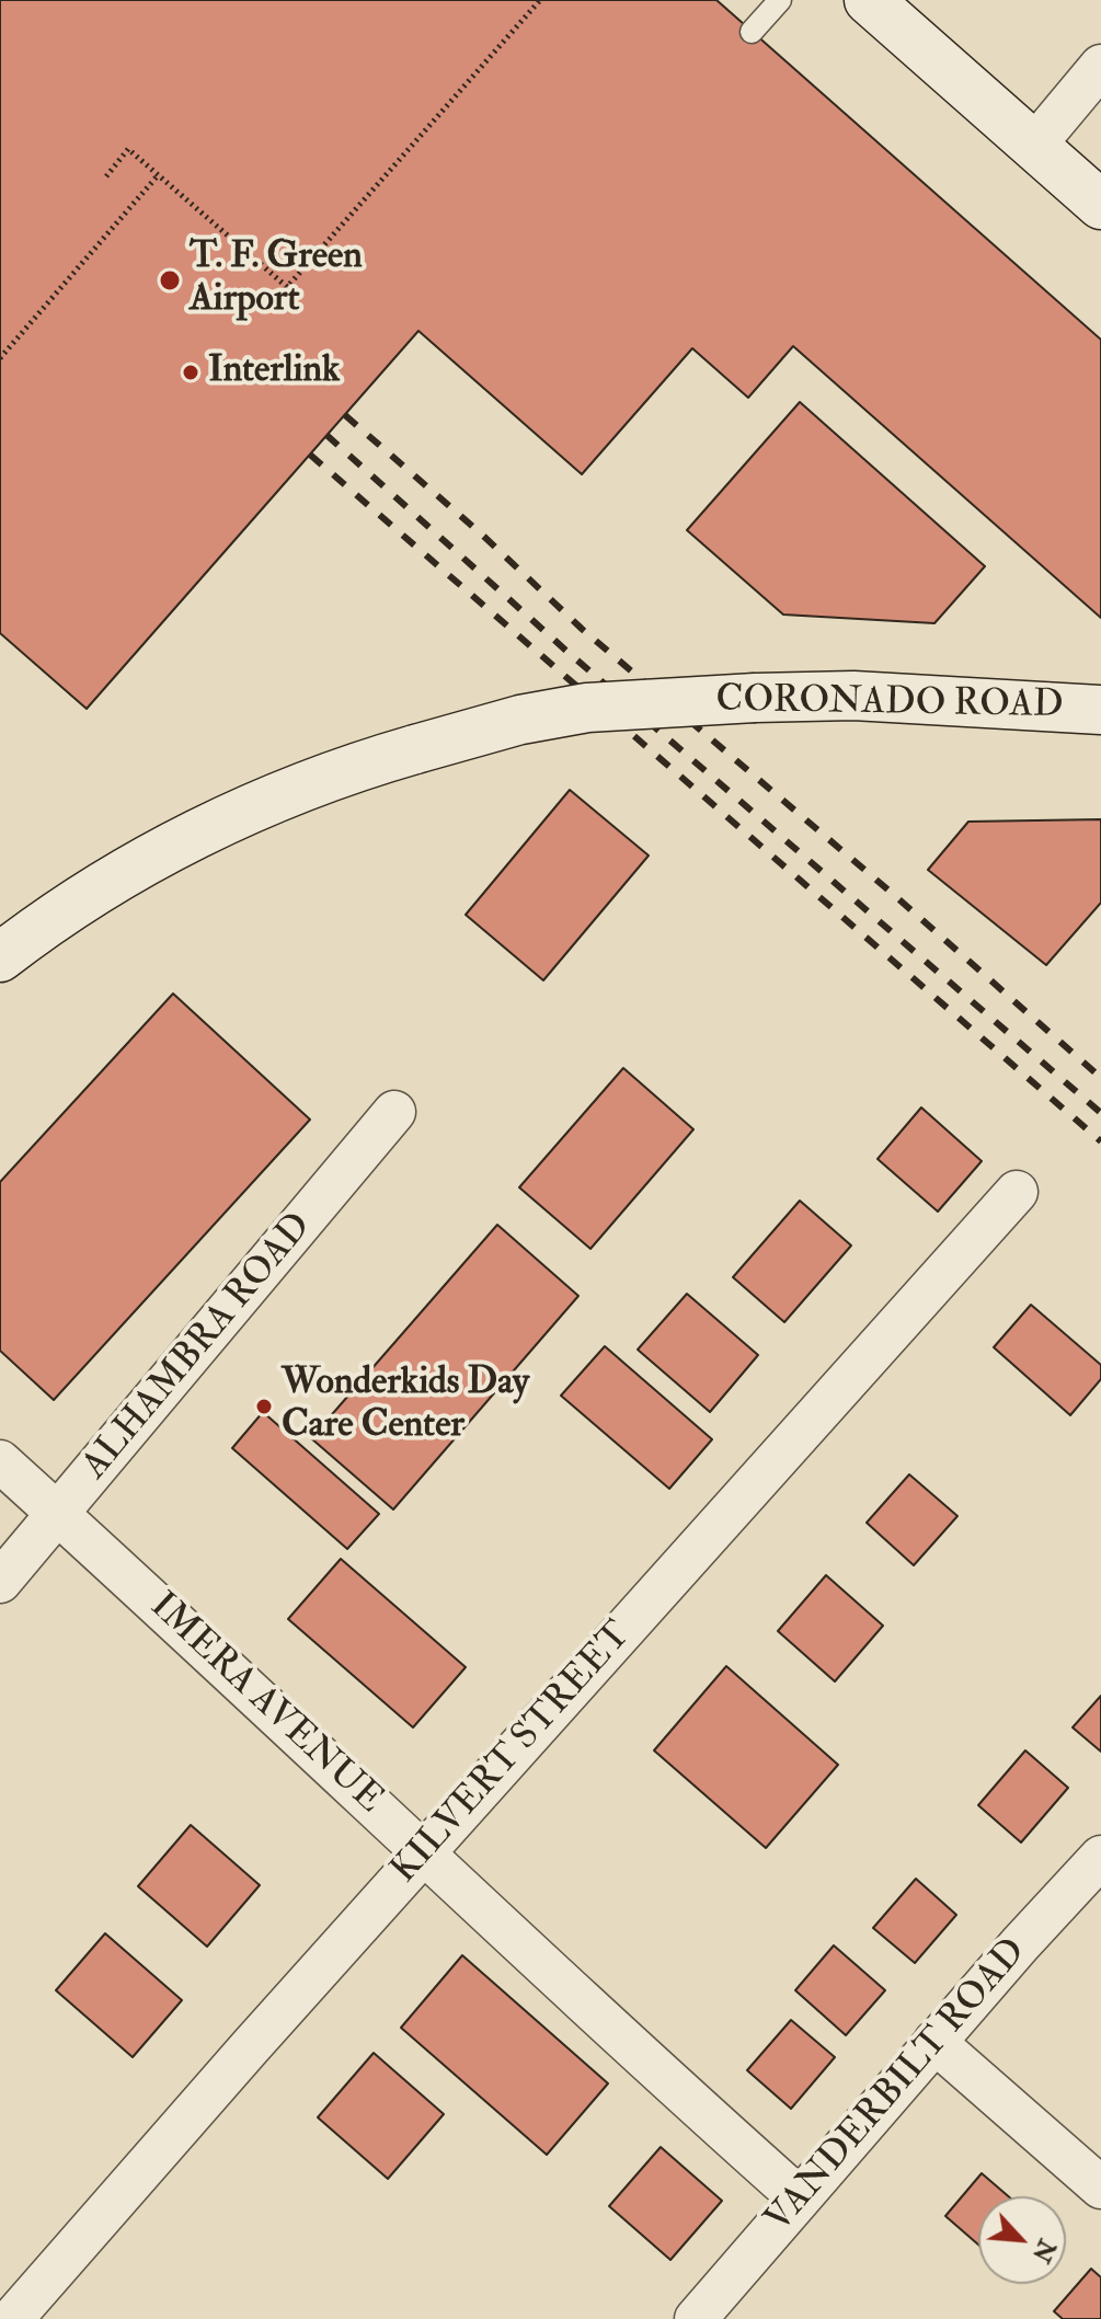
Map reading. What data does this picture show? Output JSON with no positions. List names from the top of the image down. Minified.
{"streets":{"street":["CORONADO ROAD","ALHAMBRA ROAD","IMERA AVENUE","KILVERT STREET","VANDERBILT ROAD"]},"crossings":[["ALHAMBRA ROAD","IMERA AVENUE"],["IMERA AVENUE","KILVERT STREET"],["IMERA AVENUE","VANDERBILT ROAD"]],"places":["T. F. Green Airport","Interlink","Wonderkids Day Care Center"],"north":"bottom right"}
